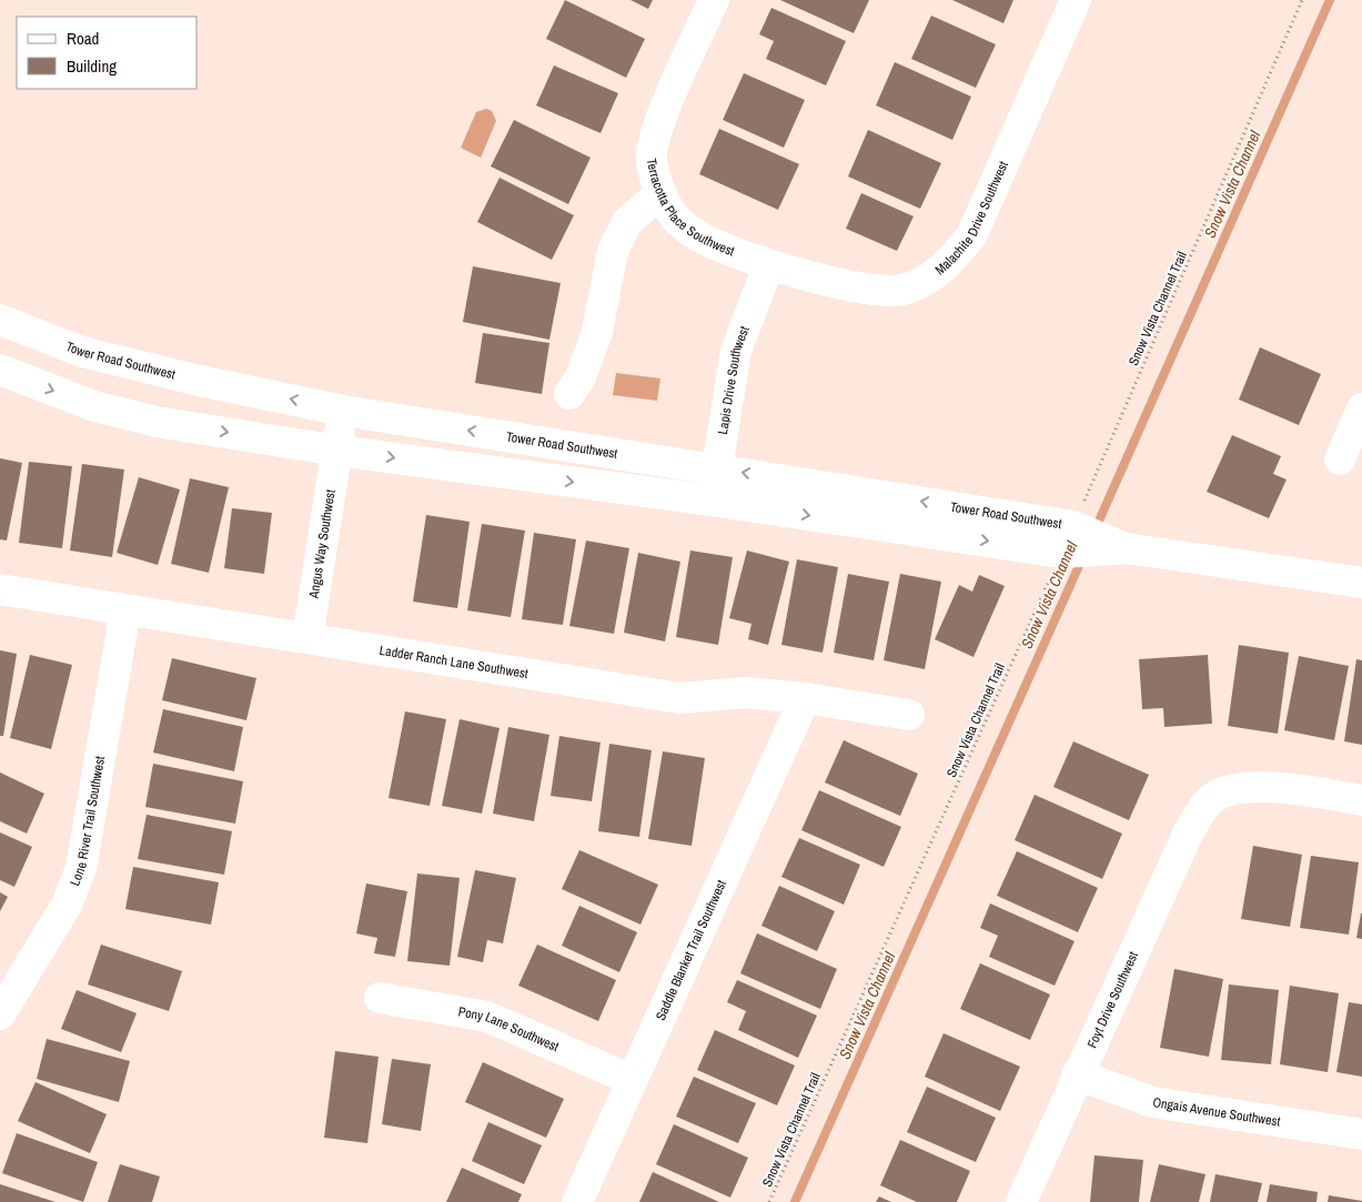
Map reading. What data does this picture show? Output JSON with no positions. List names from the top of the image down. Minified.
{"streets":{"street":["Terracotta Place Southwest","Malachite Drive Southwest","Tower Road Southwest","Lapis Drive Southwest","Angus Way Southwest","Ladder Ranch Lane Southwest","Lone River Trail Southwest","Saddle Blanket Trail Southwest","Foyt Drive Southwest","Pony Lane Southwest","Ongais Avenue Southwest"],"path":["Snow Vista Channel Trail"]},"crossings":[["Terracotta Place Southwest","Malachite Drive Southwest"],["Terracotta Place Southwest","Lapis Drive Southwest"],["Malachite Drive Southwest","Lapis Drive Southwest"],["Snow Vista Channel Trail","Tower Road Southwest"],["Tower Road Southwest","Lapis Drive Southwest"],["Tower Road Southwest","Angus Way Southwest"],["Angus Way Southwest","Ladder Ranch Lane Southwest"],["Ladder Ranch Lane Southwest","Lone River Trail Southwest"],["Ladder Ranch Lane Southwest","Saddle Blanket Trail Southwest"],["Saddle Blanket Trail Southwest","Pony Lane Southwest"],["Foyt Drive Southwest","Ongais Avenue Southwest"]],"water":["Snow Vista Channel"],"legend":["Road","Building"]}
